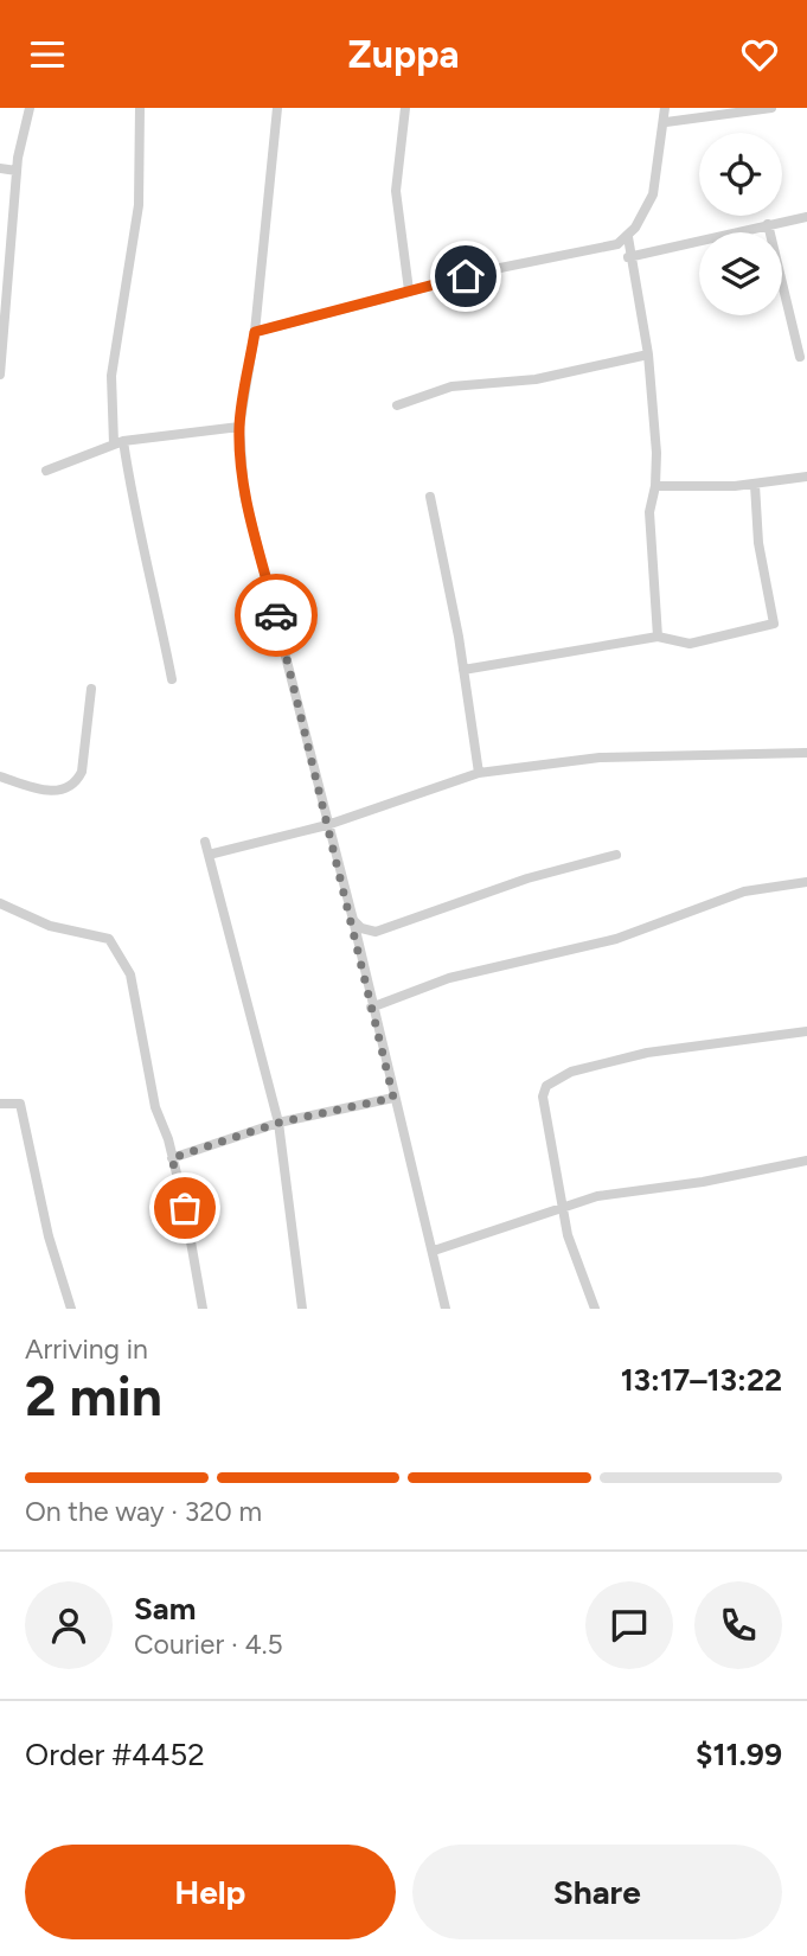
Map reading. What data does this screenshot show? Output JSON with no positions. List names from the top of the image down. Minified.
{"page":{"header":"Zuppa","heading":["2 min","Arriving in","13:17–13:22"],"panel":["Sam","Courier · 4.5","Order #4452","$11.99"],"bar":"On the way · 320 m","buttons":["Help","Share"]}}
